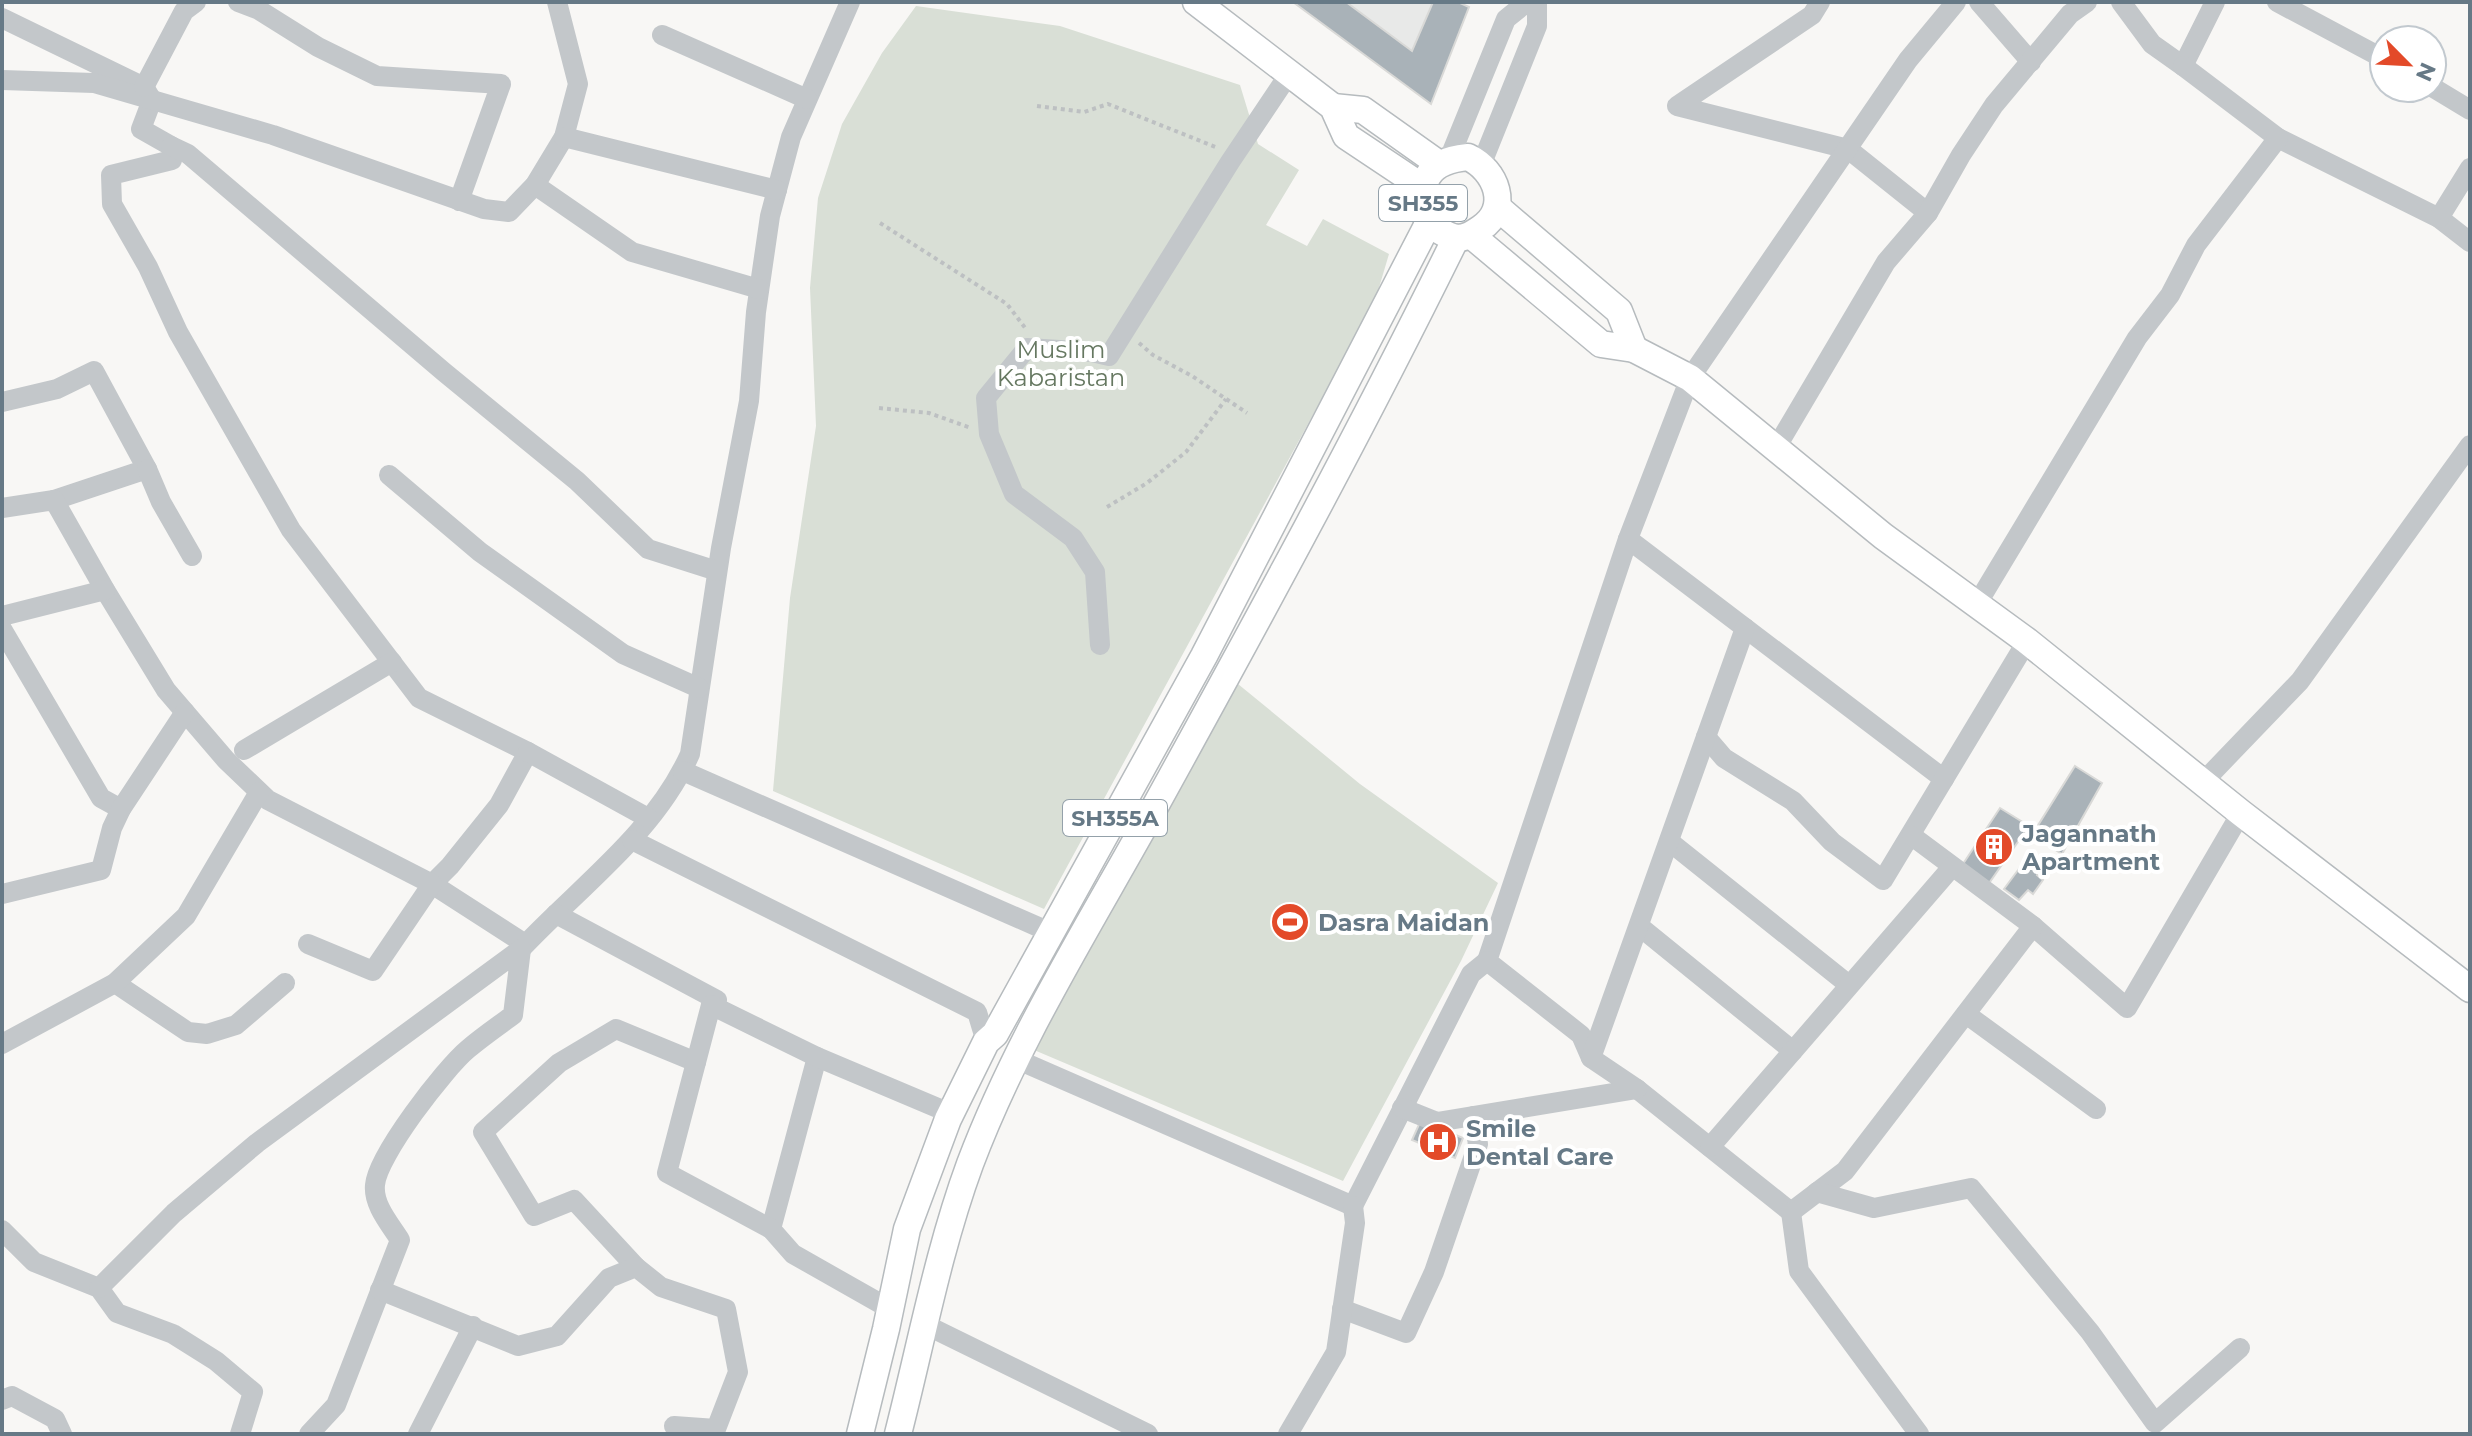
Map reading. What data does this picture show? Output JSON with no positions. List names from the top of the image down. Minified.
{"streets":{"main road":["SH355","SH355A"]},"crossings":[["SH355","SH355A"]],"parks":["Muslim Kabaristan"],"places":{"building":["Jagannath Apartment"],"sports":["Dasra Maidan"],"hospital":["Smile Dental Care"]},"north":"bottom right"}
